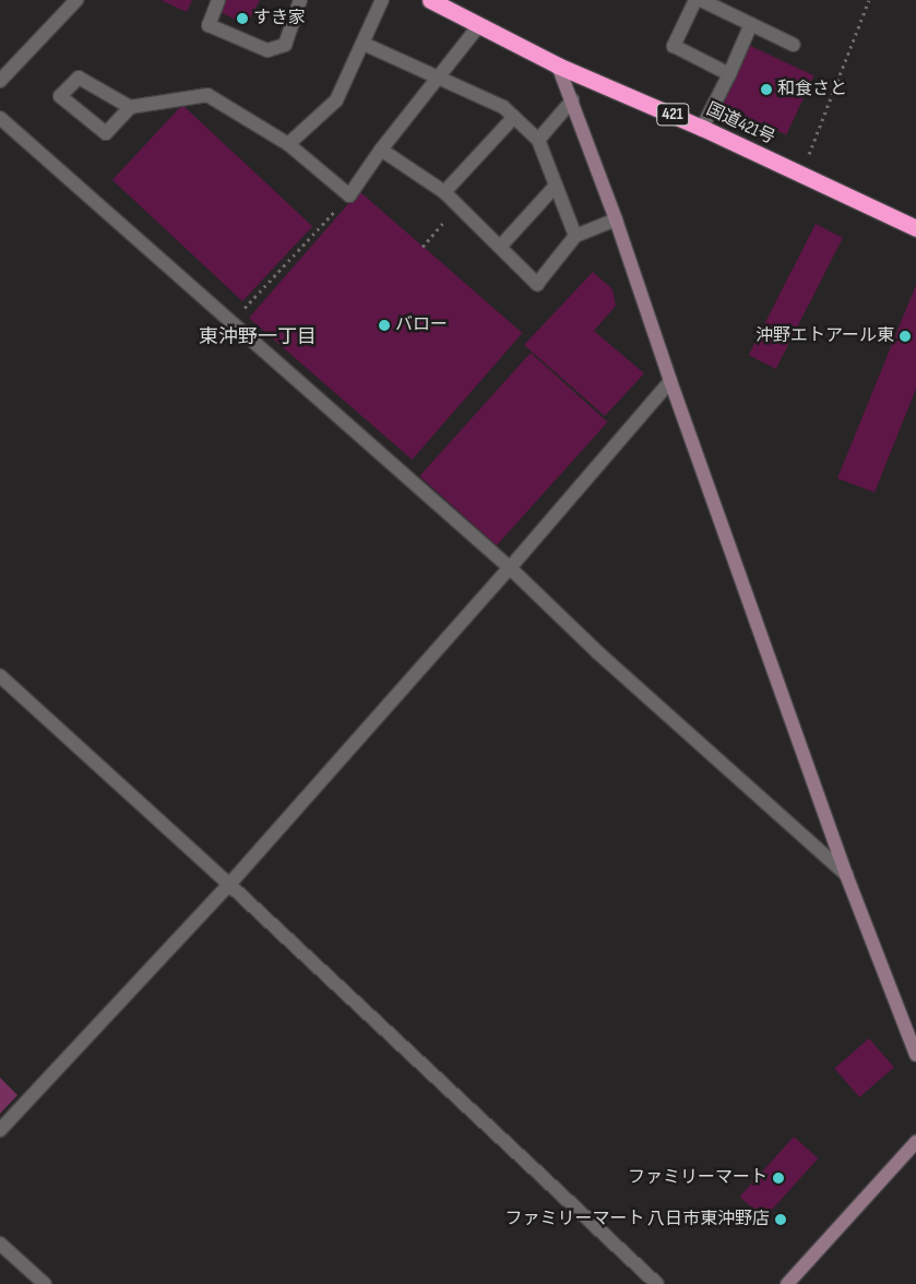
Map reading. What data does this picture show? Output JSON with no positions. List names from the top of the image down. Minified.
{"streets":{"highway":["421","国道421号"]},"districts":["東沖野一丁目"],"places":["すき家","和食さと","バロー","沖野エトアール東","ファミリーマート","ファミリーマート 八日市東沖野店"]}
